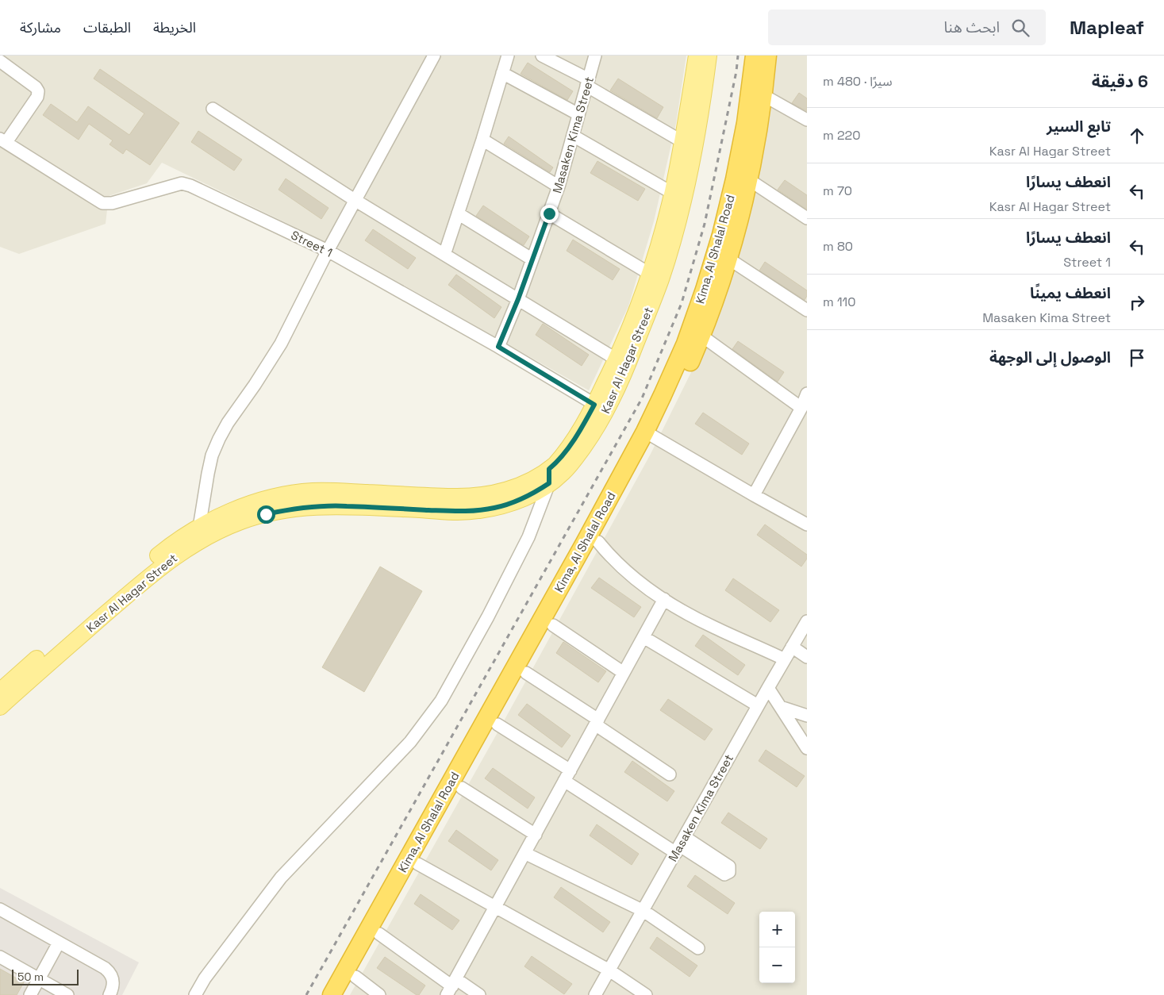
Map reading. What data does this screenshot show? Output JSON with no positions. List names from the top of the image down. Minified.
{"streets":{"highway":["Kima, Al Shalal Road"],"main road":["Kasr Al Hagar Street"],"street":["Masaken Kima Street","Street 1"]},"crossings":[["Masaken Kima Street","Street 1"],["Street 1","Kasr Al Hagar Street"]],"scale_bar":"50 m","page":{"header":"Mapleaf","search":"ابحث هنا","nav":["الخريطة","الطبقات","مشاركة"],"heading":["6 دقيقة","سيرًا · 480 m"],"list":[["تابع السير","Kasr Al Hagar Street","220 m"],["انعطف يسارًا","Kasr Al Hagar Street","70 m"],["انعطف يسارًا","Street 1","80 m"],["انعطف يمينًا","Masaken Kima Street","110 m"],"الوصول إلى الوجهة"],"map_buttons":["+","−"],"scale":"50 m"}}
